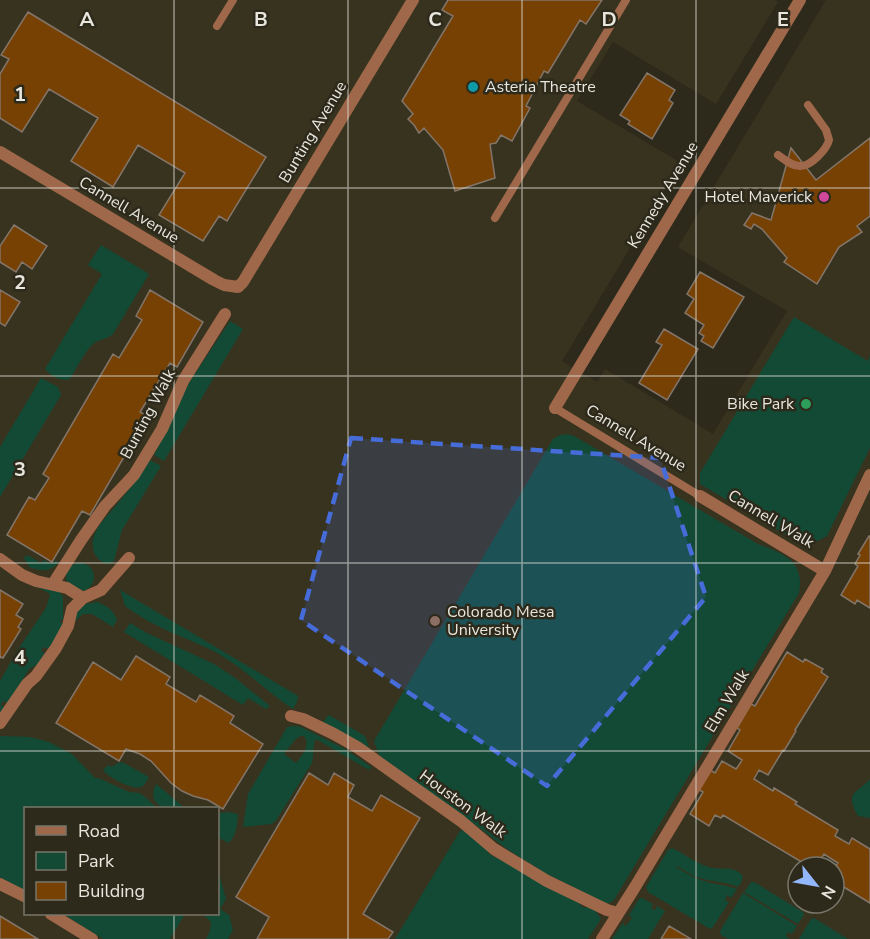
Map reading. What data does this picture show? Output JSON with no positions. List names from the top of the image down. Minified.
{"streets":{"street":["Bunting Avenue","Kennedy Avenue","Cannell Avenue","Bunting Walk","Cannell Walk","Elm Walk","Houston Walk"]},"crossings":[["Bunting Avenue","Cannell Avenue"],["Kennedy Avenue","Cannell Avenue"],["Cannell Avenue","Cannell Walk"],["Cannell Walk","Elm Walk"],["Elm Walk","Houston Walk"]],"places":["Asteria Theatre","Hotel Maverick","Bike Park","Colorado Mesa University"],"legend":["Road","Park","Building"],"north":"bottom right","grid":{"columns":["A","B","C","D","E"],"rows":["1","2","3","4"]}}
